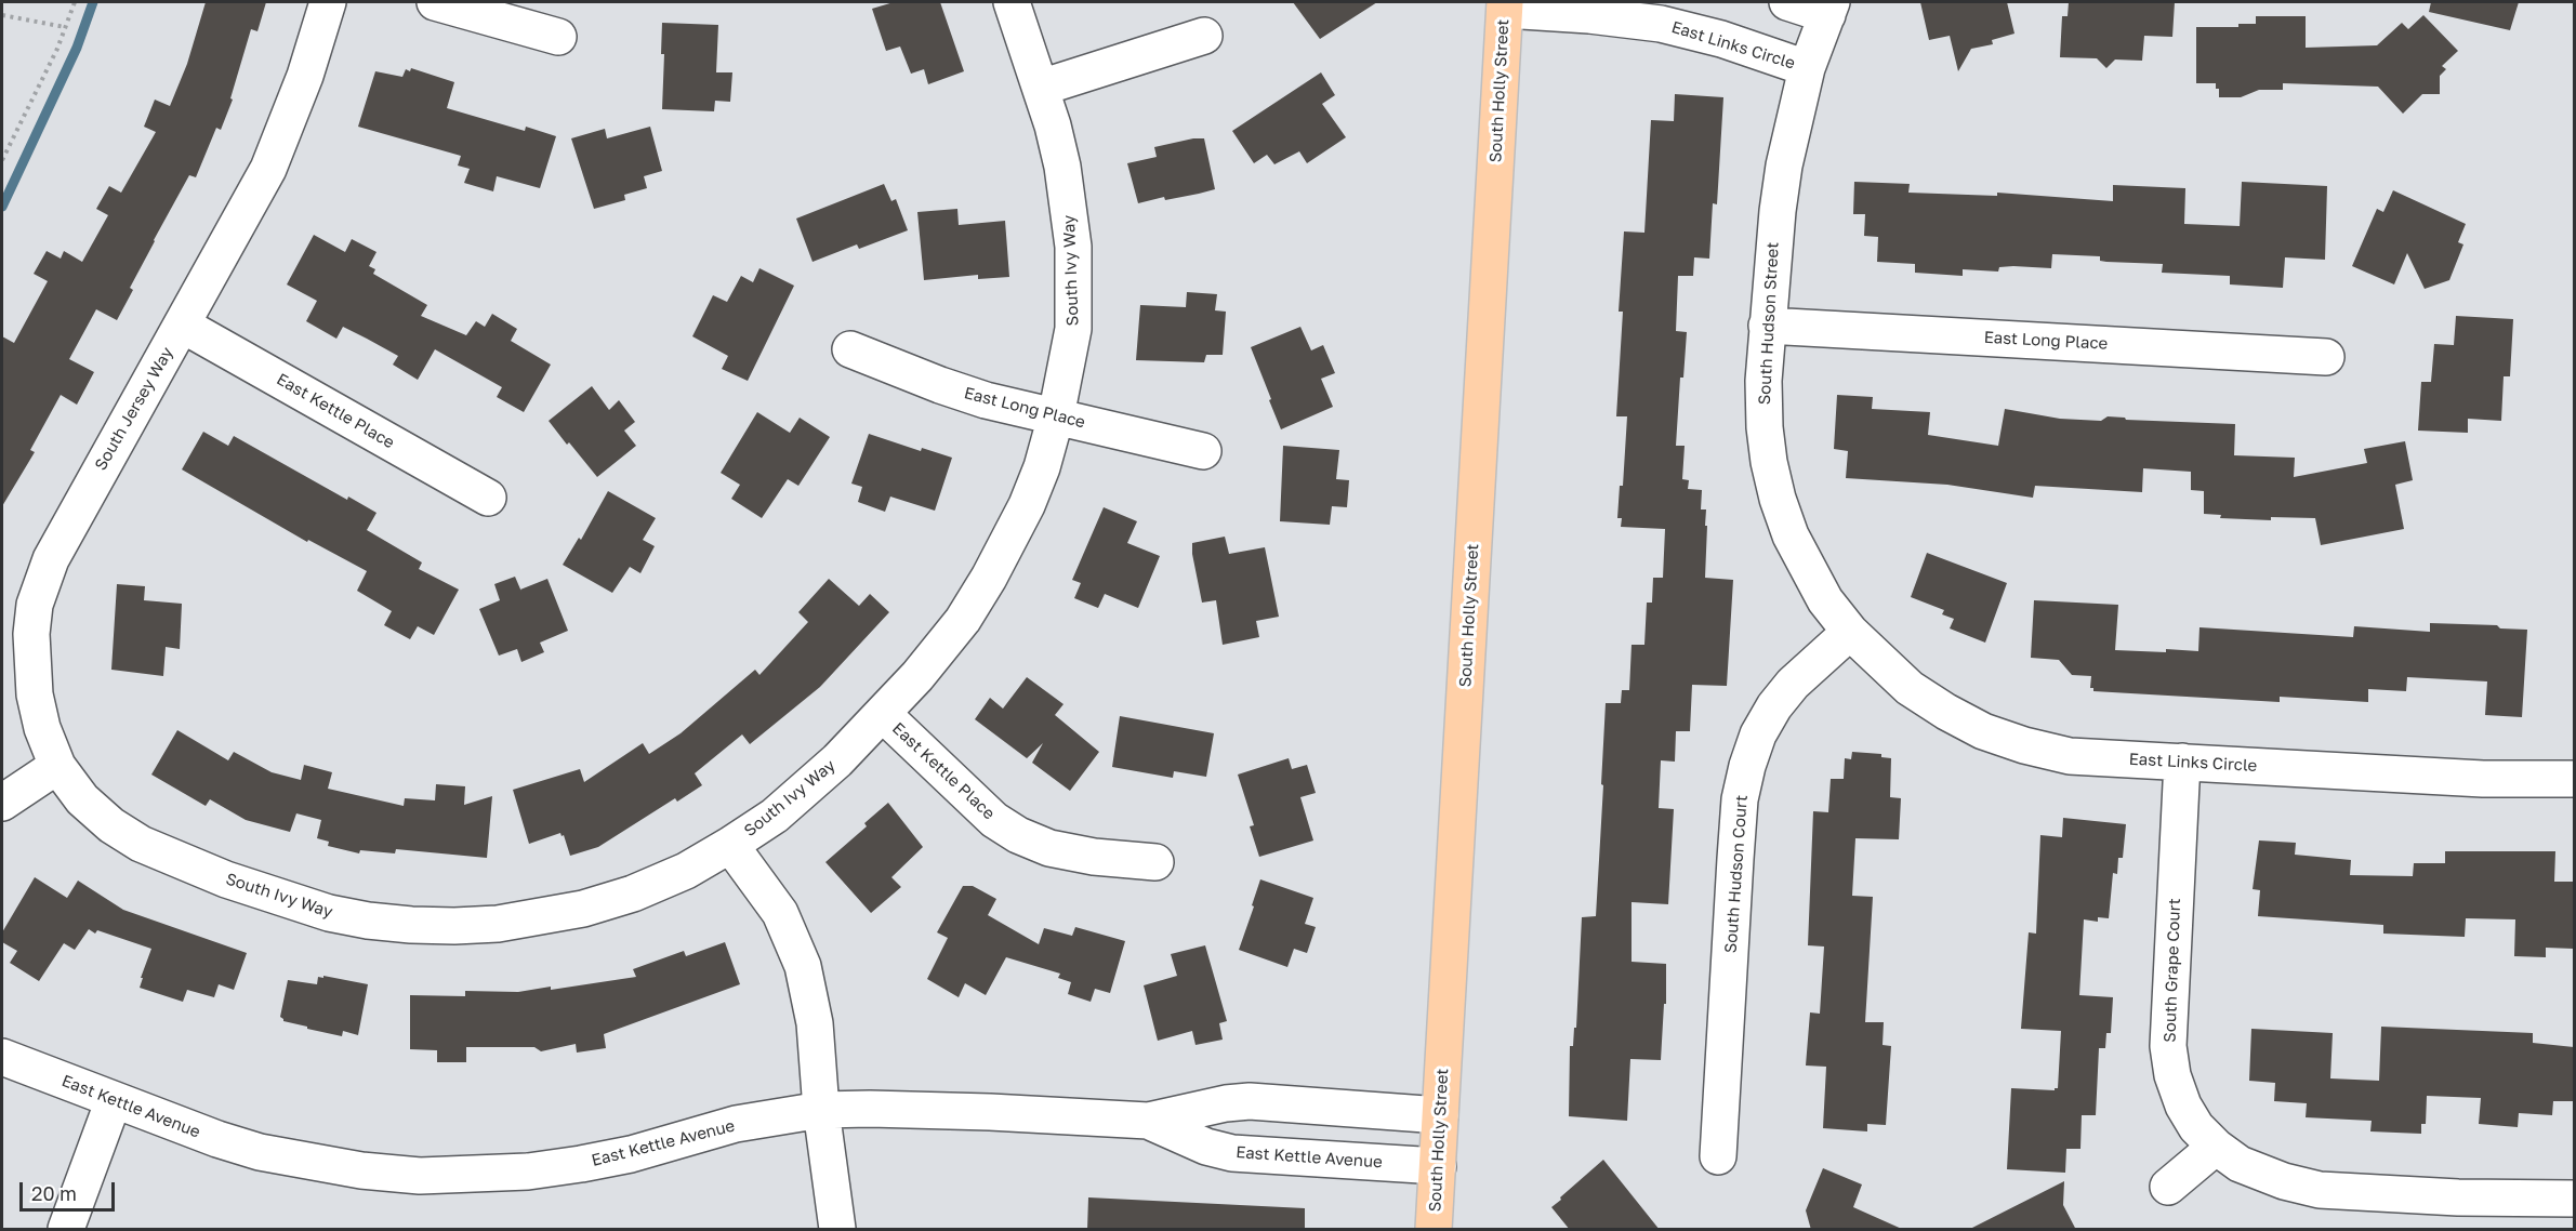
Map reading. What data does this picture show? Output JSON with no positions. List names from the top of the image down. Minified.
{"streets":{"main road":["South Holly Street"],"street":["East Links Circle","South Ivy Way","South Hudson Street","East Long Place","South Jersey Way","East Kettle Place","South Hudson Court","South Grape Court","East Kettle Avenue"]},"crossings":[["East Links Circle","South Holly Street"],["East Links Circle","South Hudson Street"],["East Links Circle","South Hudson Court"],["East Links Circle","South Grape Court"],["South Holly Street","East Kettle Avenue"],["South Ivy Way","East Long Place"],["South Ivy Way","South Jersey Way"],["South Ivy Way","East Kettle Place"],["South Hudson Street","East Long Place"],["South Hudson Street","South Hudson Court"],["South Jersey Way","East Kettle Place"]],"scale_bar":"20 m"}
